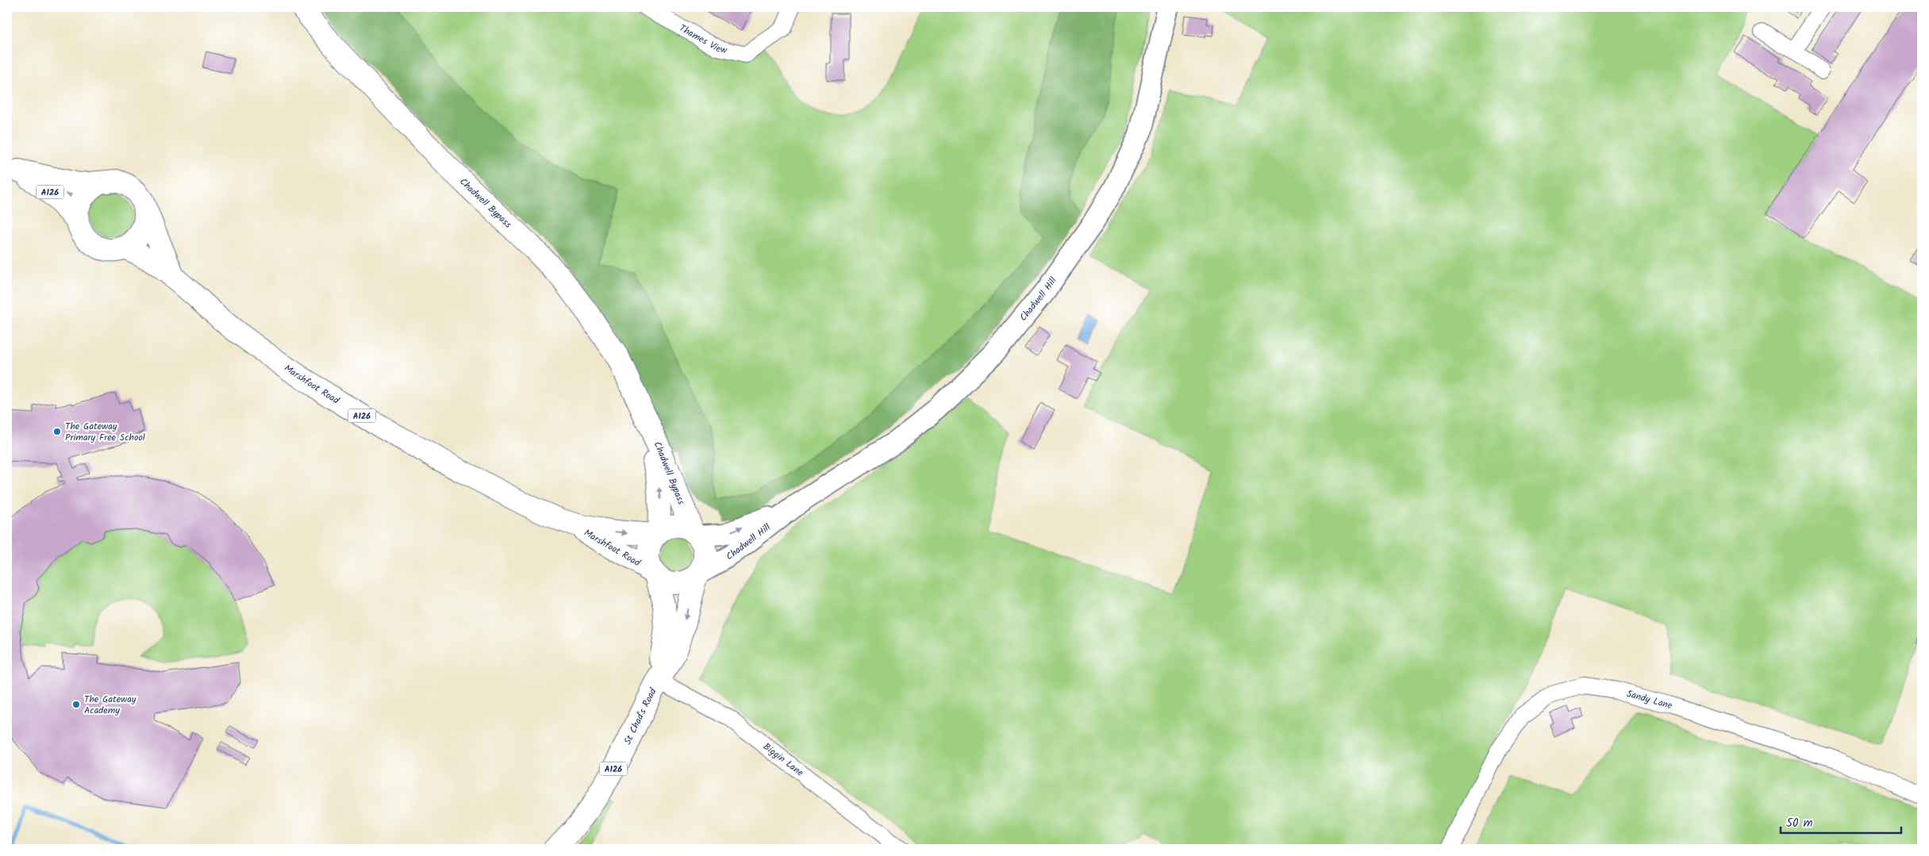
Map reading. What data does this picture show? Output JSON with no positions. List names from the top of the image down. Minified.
{"streets":{"main road":["A126","Chadwell Bypass","Marshfoot Road","St Chad's Road"],"street":["Thames View","Chadwell Hill","Sandy Lane","Biggin Lane"]},"crossings":[["Chadwell Bypass","Chadwell Hill"],["Chadwell Bypass","Marshfoot Road"],["Chadwell Bypass","St Chad's Road"],["Chadwell Hill","Marshfoot Road"],["Chadwell Hill","St Chad's Road"],["Marshfoot Road","St Chad's Road"],["St Chad's Road","Biggin Lane"]],"places":["The Gateway Primary Free School","The Gateway Academy"],"scale_bar":"50 m"}
